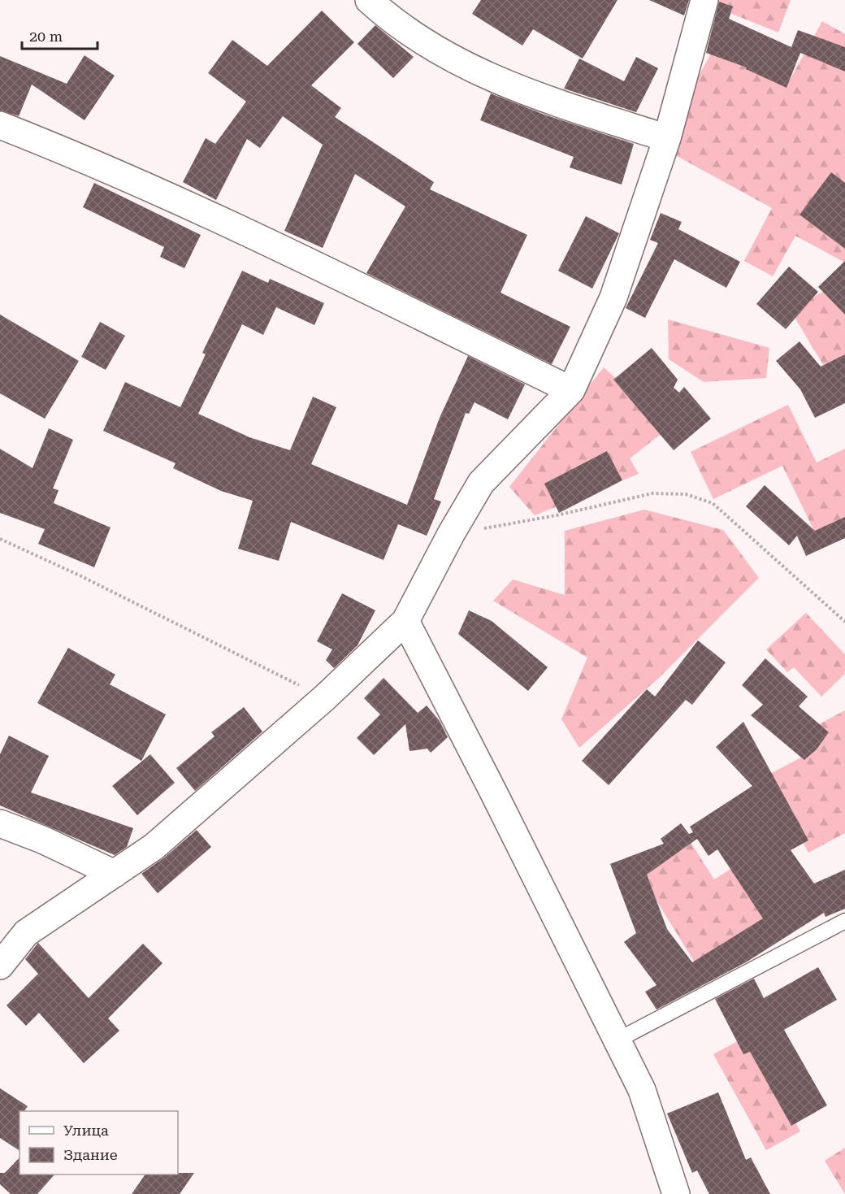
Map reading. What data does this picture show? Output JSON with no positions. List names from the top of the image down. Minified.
{"legend":["Улица","Здание"],"scale_bar":"20 m"}
